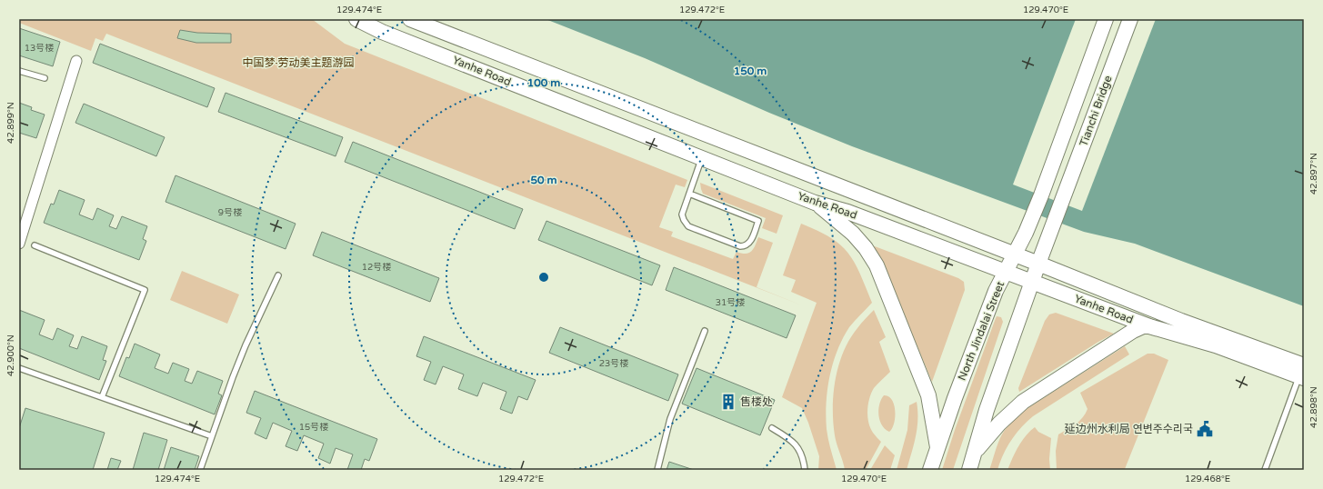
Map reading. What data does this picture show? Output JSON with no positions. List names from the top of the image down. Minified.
{"streets":{"main road":["Yanhe Road","Tianchi Bridge","North Jindalai Street"]},"crossings":[["Yanhe Road","Tianchi Bridge"],["Yanhe Road","North Jindalai Street"],["Tianchi Bridge","North Jindalai Street"]],"parks":["中国梦·劳动美主题游园"],"places":{"building":["售楼处"],"public building":["延边州水利局 연변주수리국"]},"house_numbers":["13号楼","9号楼","12号楼","31号楼","23号楼","15号楼"],"coordinates":["129.474°E","129.472°E","129.470°E","42.899°N","42.897°N","42.900°N","42.898°N","129.468°E"],"rings":["150 m","100 m","50 m"]}
